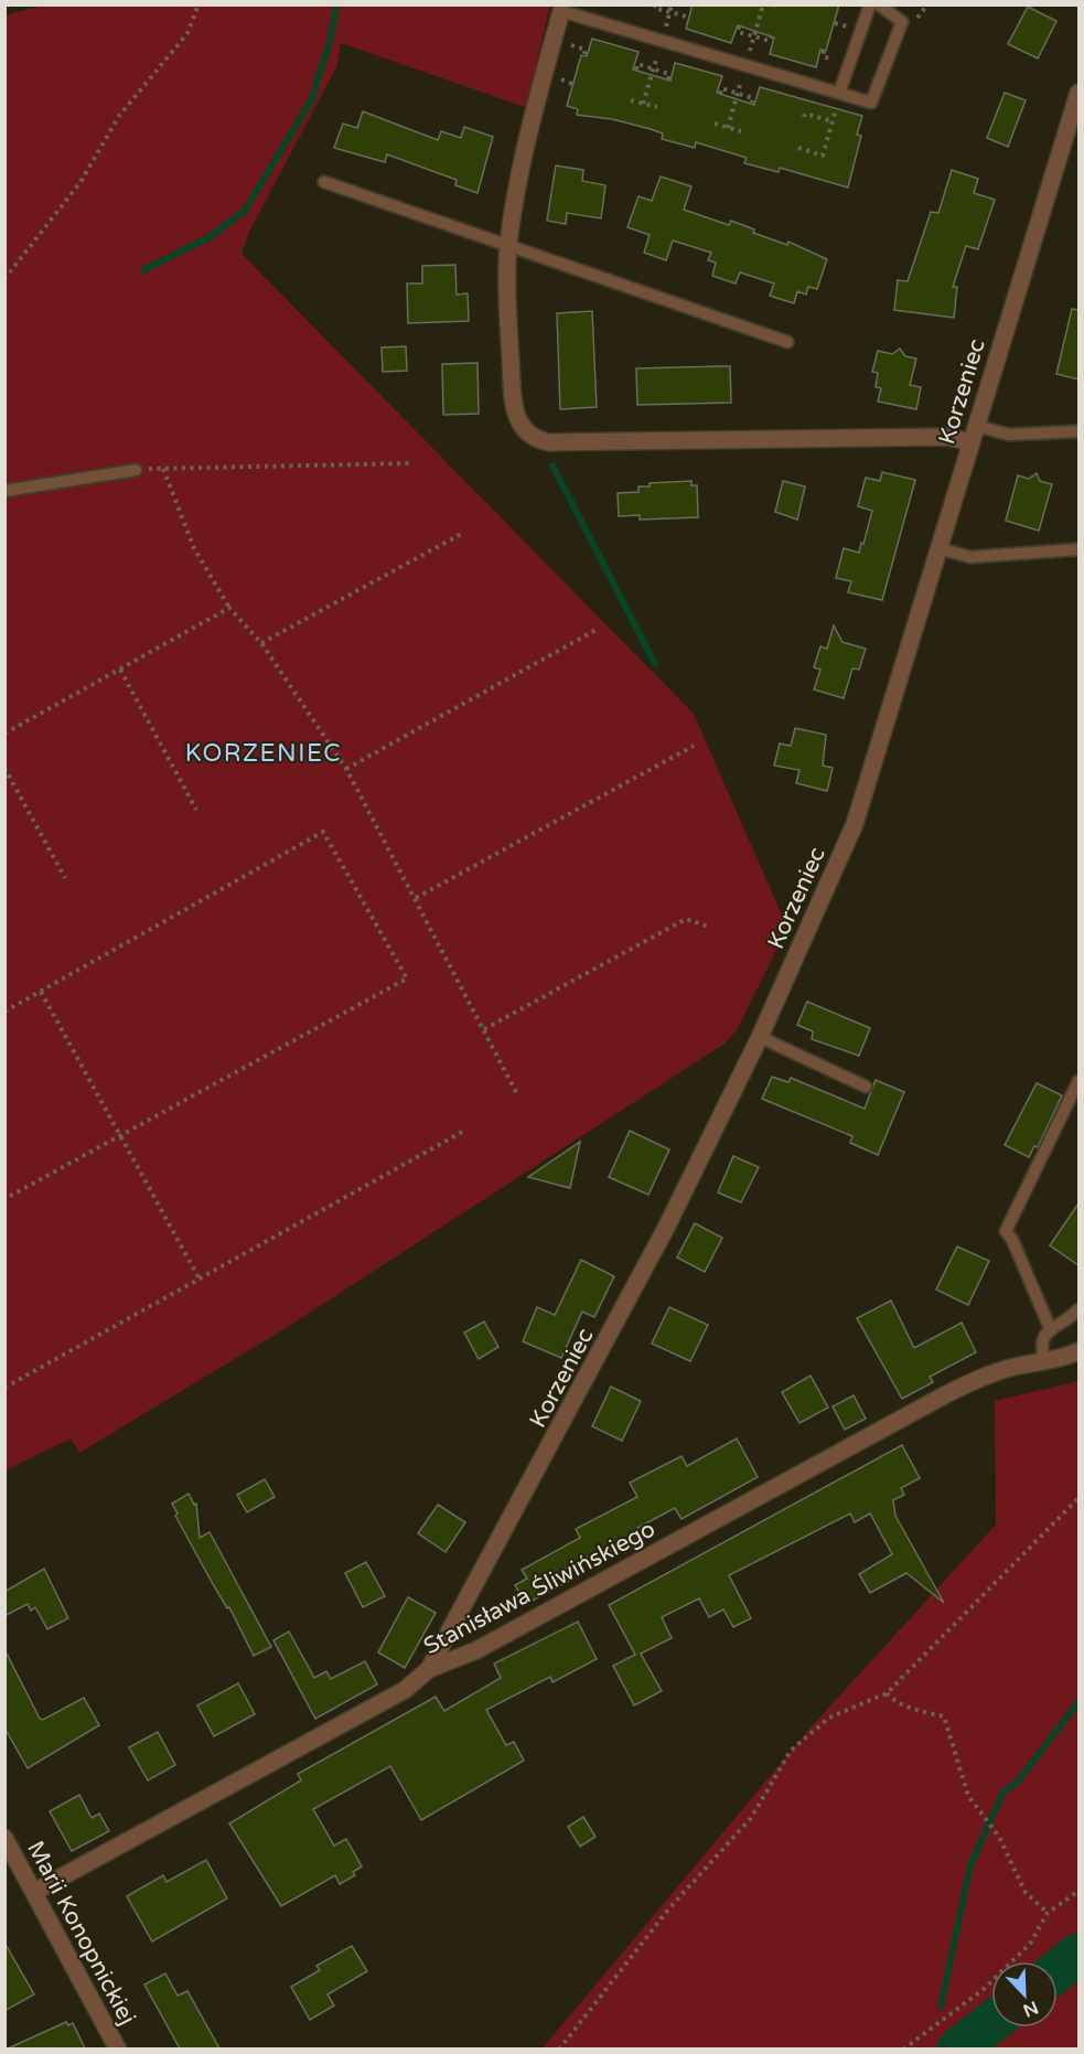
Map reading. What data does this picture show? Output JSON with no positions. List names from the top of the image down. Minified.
{"streets":{"street":["Korzeniec","Stanisława Śliwińskiego","Marii Konopnickiej"]},"crossings":[["Korzeniec","Stanisława Śliwińskiego"],["Stanisława Śliwińskiego","Marii Konopnickiej"]],"districts":["KORZENIEC"],"north":"bottom right"}
